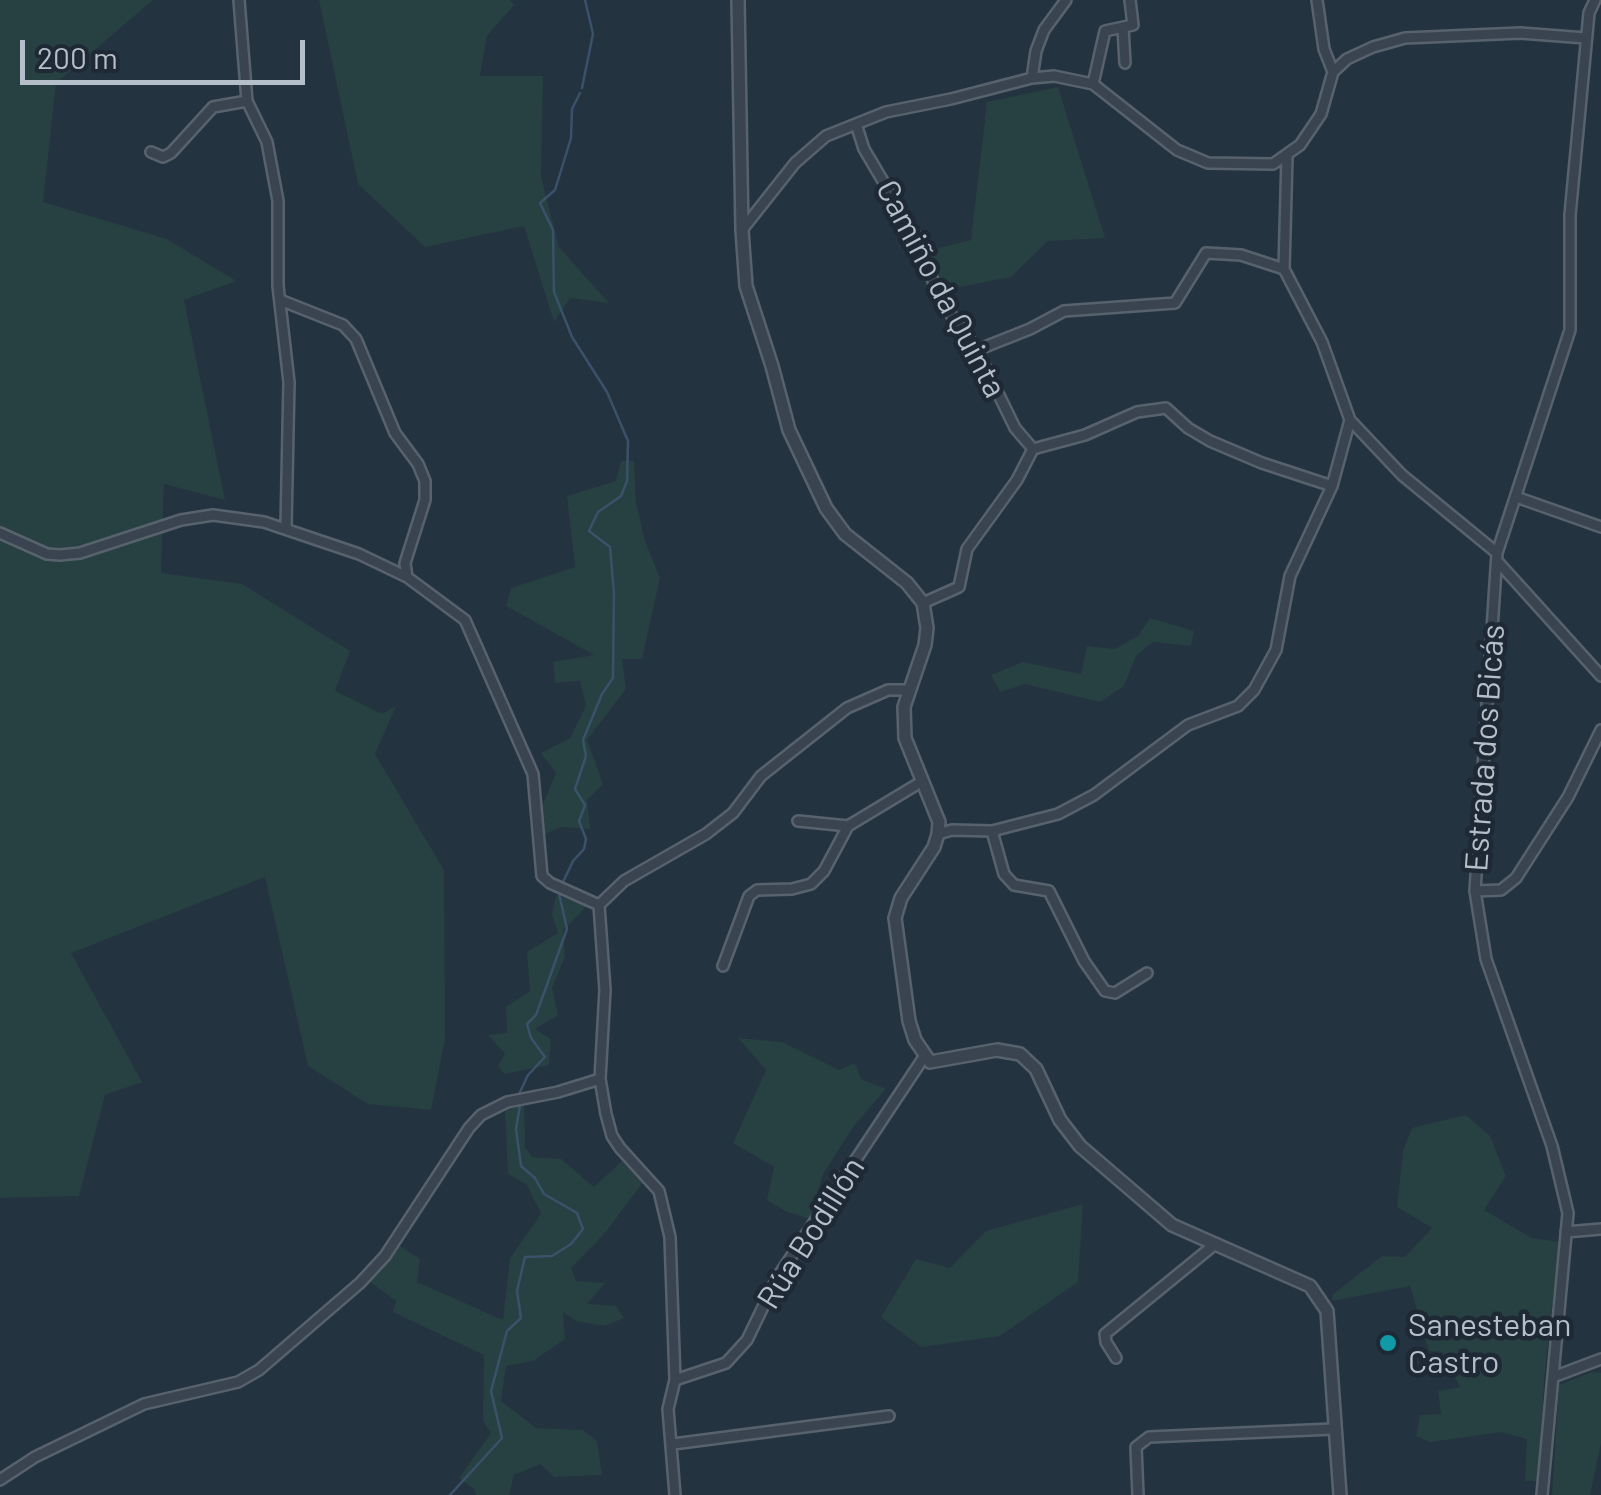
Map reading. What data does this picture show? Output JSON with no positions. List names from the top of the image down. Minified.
{"streets":{"street":["Camiño da Quinta","Estrada dos Bicás","Rúa Bodillón"]},"places":["Sanesteban Castro"],"scale_bar":"200 m"}
